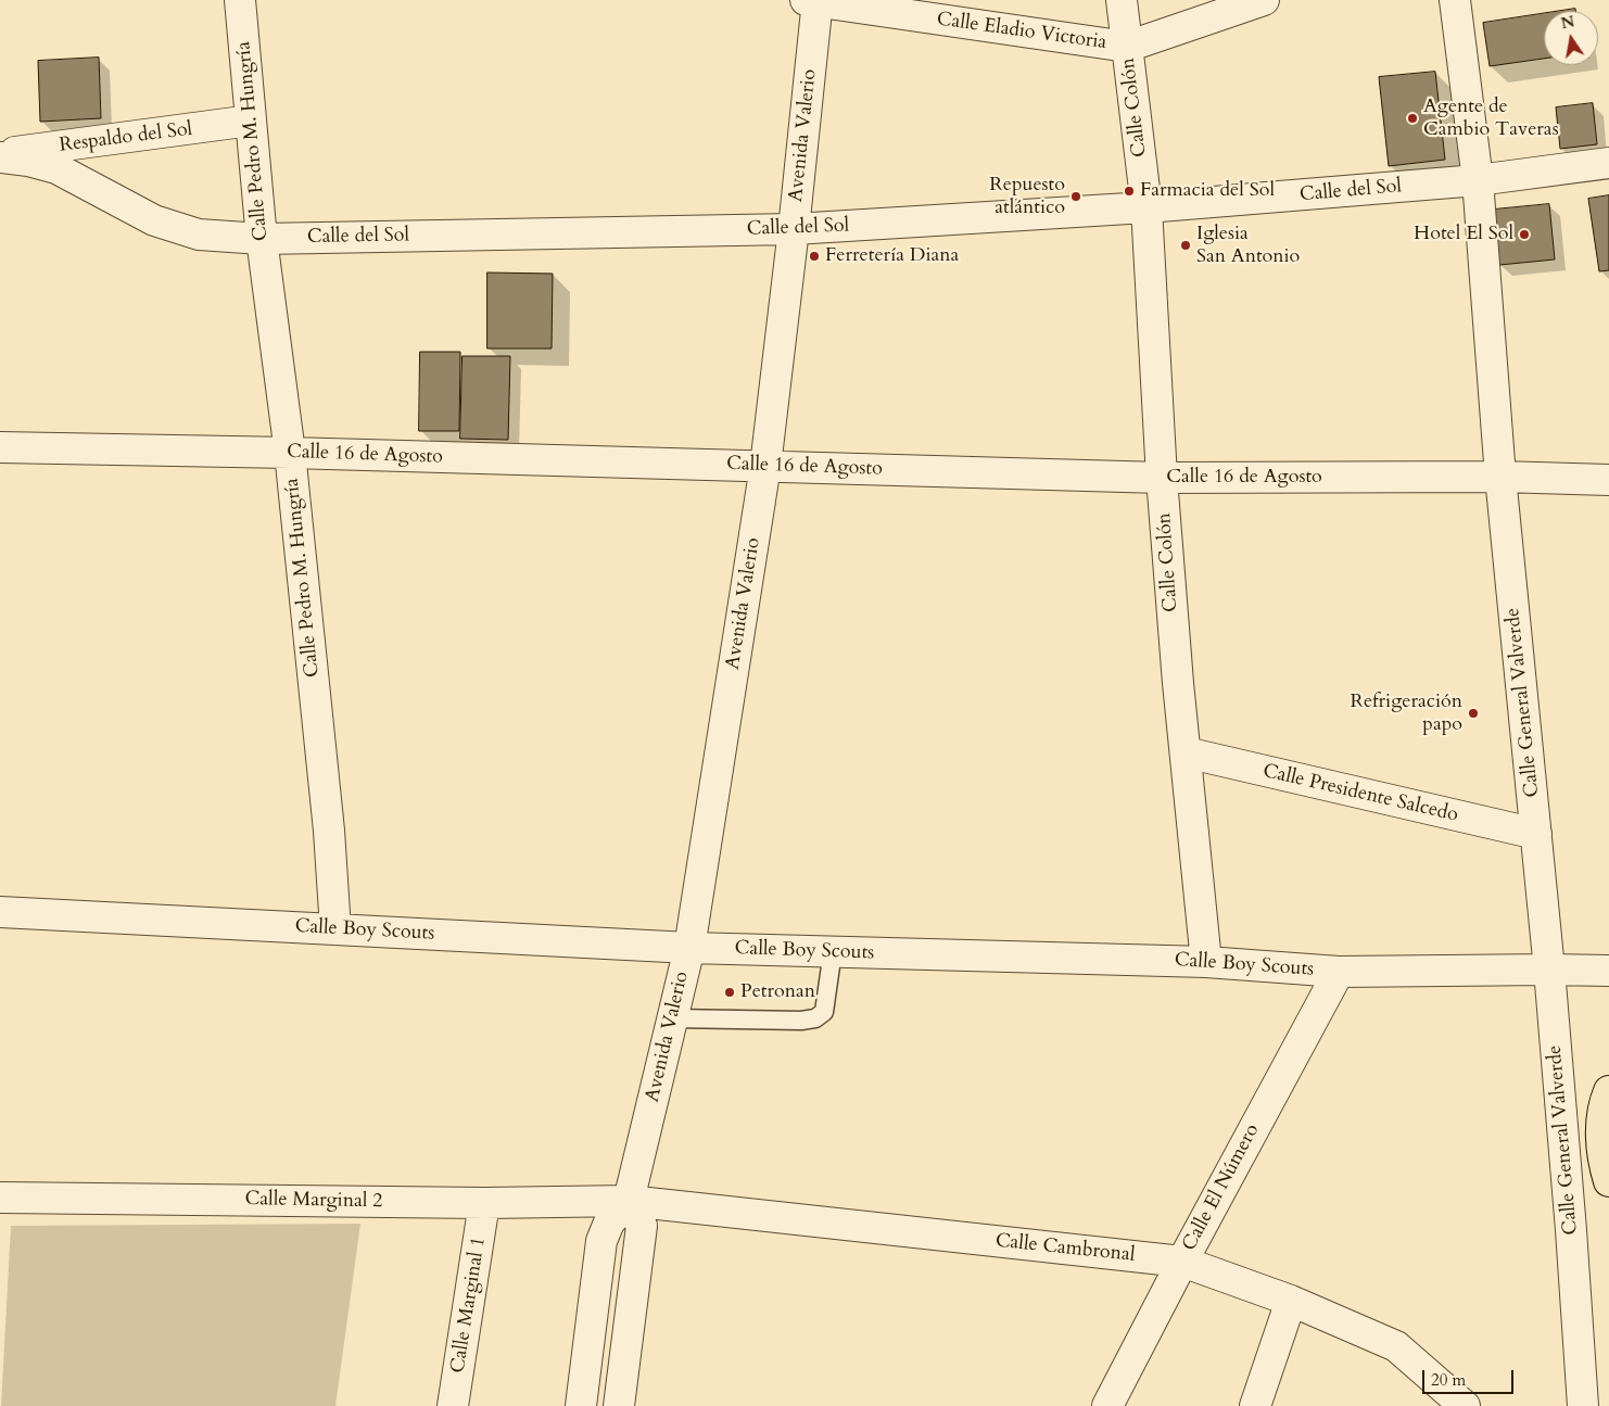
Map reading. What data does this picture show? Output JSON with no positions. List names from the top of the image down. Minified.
{"streets":{"street":["Calle Eladio Victoria","Calle Colón","Avenida Valerio","Respaldo del Sol","Calle Pedro M. Hungría","Calle del Sol","Calle 16 de Agosto","Calle General Valverde","Calle Presidente Salcedo","Calle Boy Scouts","Calle El Número","Calle Marginal 2","Calle Cambronal","Calle Marginal 1"]},"crossings":[["Calle Eladio Victoria","Calle Colón"],["Calle Eladio Victoria","Avenida Valerio"],["Calle Colón","Calle del Sol"],["Calle Colón","Calle 16 de Agosto"],["Calle Colón","Calle Presidente Salcedo"],["Calle Colón","Calle Boy Scouts"],["Avenida Valerio","Calle del Sol"],["Avenida Valerio","Calle 16 de Agosto"],["Avenida Valerio","Calle Boy Scouts"],["Avenida Valerio","Calle Marginal 2"],["Avenida Valerio","Calle Cambronal"],["Respaldo del Sol","Calle Pedro M. Hungría"],["Respaldo del Sol","Calle del Sol"],["Calle Pedro M. Hungría","Calle del Sol"],["Calle Pedro M. Hungría","Calle 16 de Agosto"],["Calle Pedro M. Hungría","Calle Boy Scouts"],["Calle del Sol","Calle General Valverde"],["Calle 16 de Agosto","Calle General Valverde"],["Calle General Valverde","Calle Presidente Salcedo"],["Calle General Valverde","Calle Boy Scouts"],["Calle Boy Scouts","Calle El Número"],["Calle El Número","Calle Cambronal"],["Calle Marginal 2","Calle Cambronal"],["Calle Marginal 2","Calle Marginal 1"]],"places":["Agente de Cambio Taveras","Farmacia del Sol","Repuesto atlántico","Hotel El Sol","Iglesia San Antonio","Ferretería Diana","Refrigeración papo","Petronan"],"scale_bar":"20 m","north":"top"}
